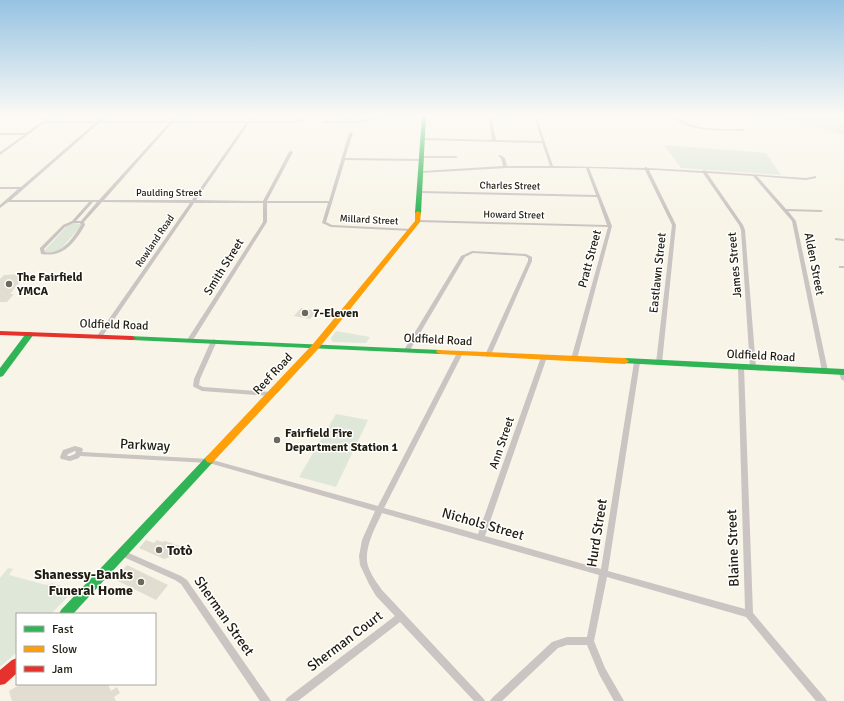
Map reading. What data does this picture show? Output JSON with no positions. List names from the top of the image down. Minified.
{"streets":{"street":["Charles Street","Paulding Street","Howard Street","Millard Street","Rowland Road","Pratt Street","Alden Street","James Street","Smith Street","Eastlawn Street","Oldfield Road","Reef Road","Ann Street","Parkway","Nichols Street","Hurd Street","Blaine Street","Sherman Street","Sherman Court"]},"crossings":[["Charles Street","Pratt Street"],["Paulding Street","Millard Street"],["Paulding Street","Rowland Road"],["Paulding Street","Smith Street"],["Howard Street","Pratt Street"],["Howard Street","Reef Road"],["Millard Street","Reef Road"],["Rowland Road","Oldfield Road"],["Pratt Street","Oldfield Road"],["Alden Street","Oldfield Road"],["James Street","Oldfield Road"],["Smith Street","Oldfield Road"],["Eastlawn Street","Oldfield Road"],["Oldfield Road","Reef Road"],["Oldfield Road","Ann Street"],["Oldfield Road","Hurd Street"],["Oldfield Road","Blaine Street"],["Reef Road","Parkway"],["Reef Road","Nichols Street"],["Reef Road","Sherman Street"],["Ann Street","Nichols Street"],["Parkway","Nichols Street"],["Nichols Street","Hurd Street"],["Nichols Street","Blaine Street"]],"places":["The Fairfield YMCA","7-Eleven","Fairfield Fire Department Station 1","Totò","Shanessy-Banks Funeral Home"],"legend":["Fast","Slow","Jam"]}
